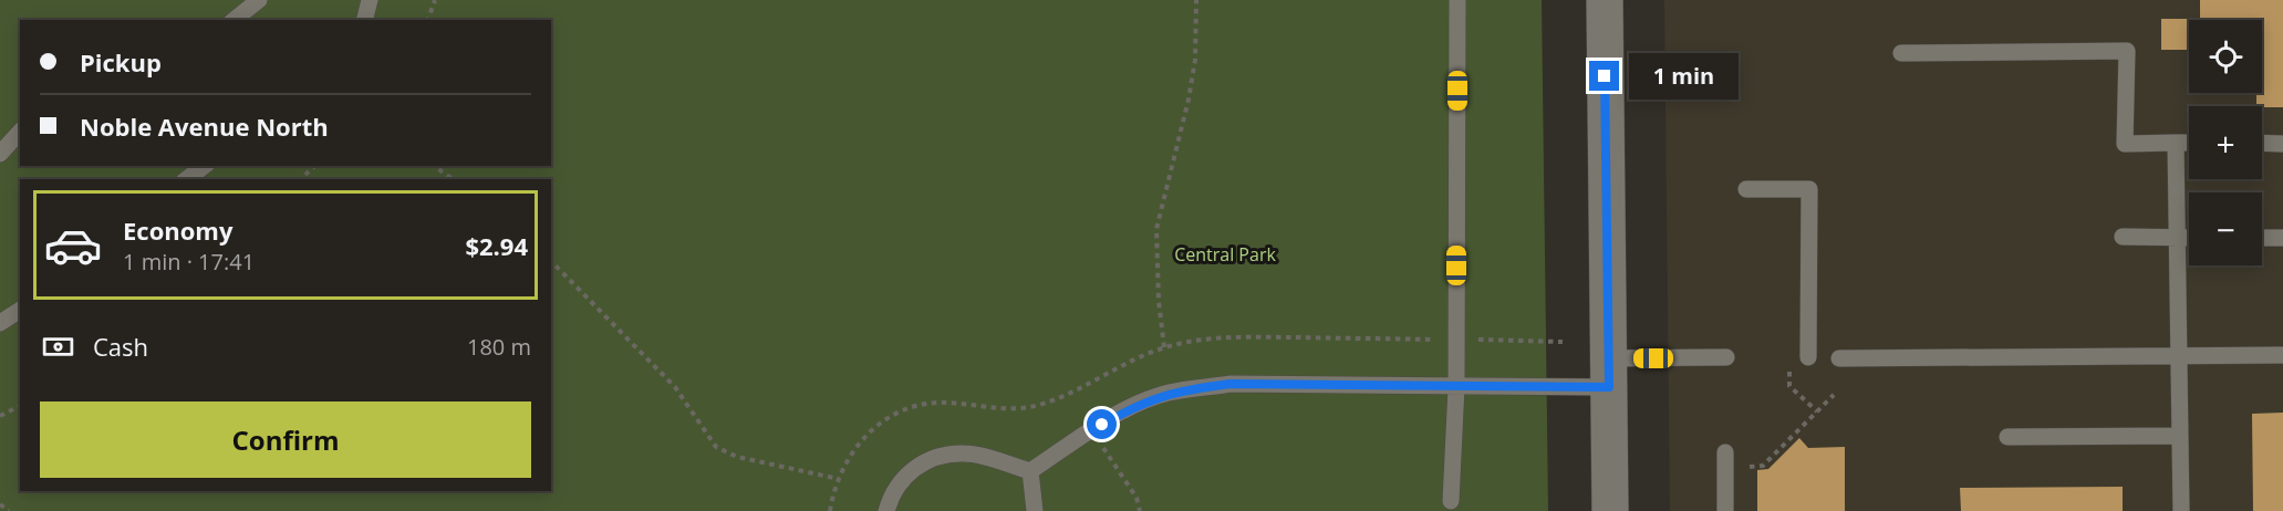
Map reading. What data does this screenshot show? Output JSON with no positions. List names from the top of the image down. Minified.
{"parks":["Central Park"],"page":{"map_buttons":["+","−"],"banner":["Pickup","Noble Avenue North"],"bubble":"1 min","list":[{"name":"Economy","note":"1 min · 17:41","value":"$2.94"}],"pay":["Cash","180 m"],"buttons":"Confirm"}}
